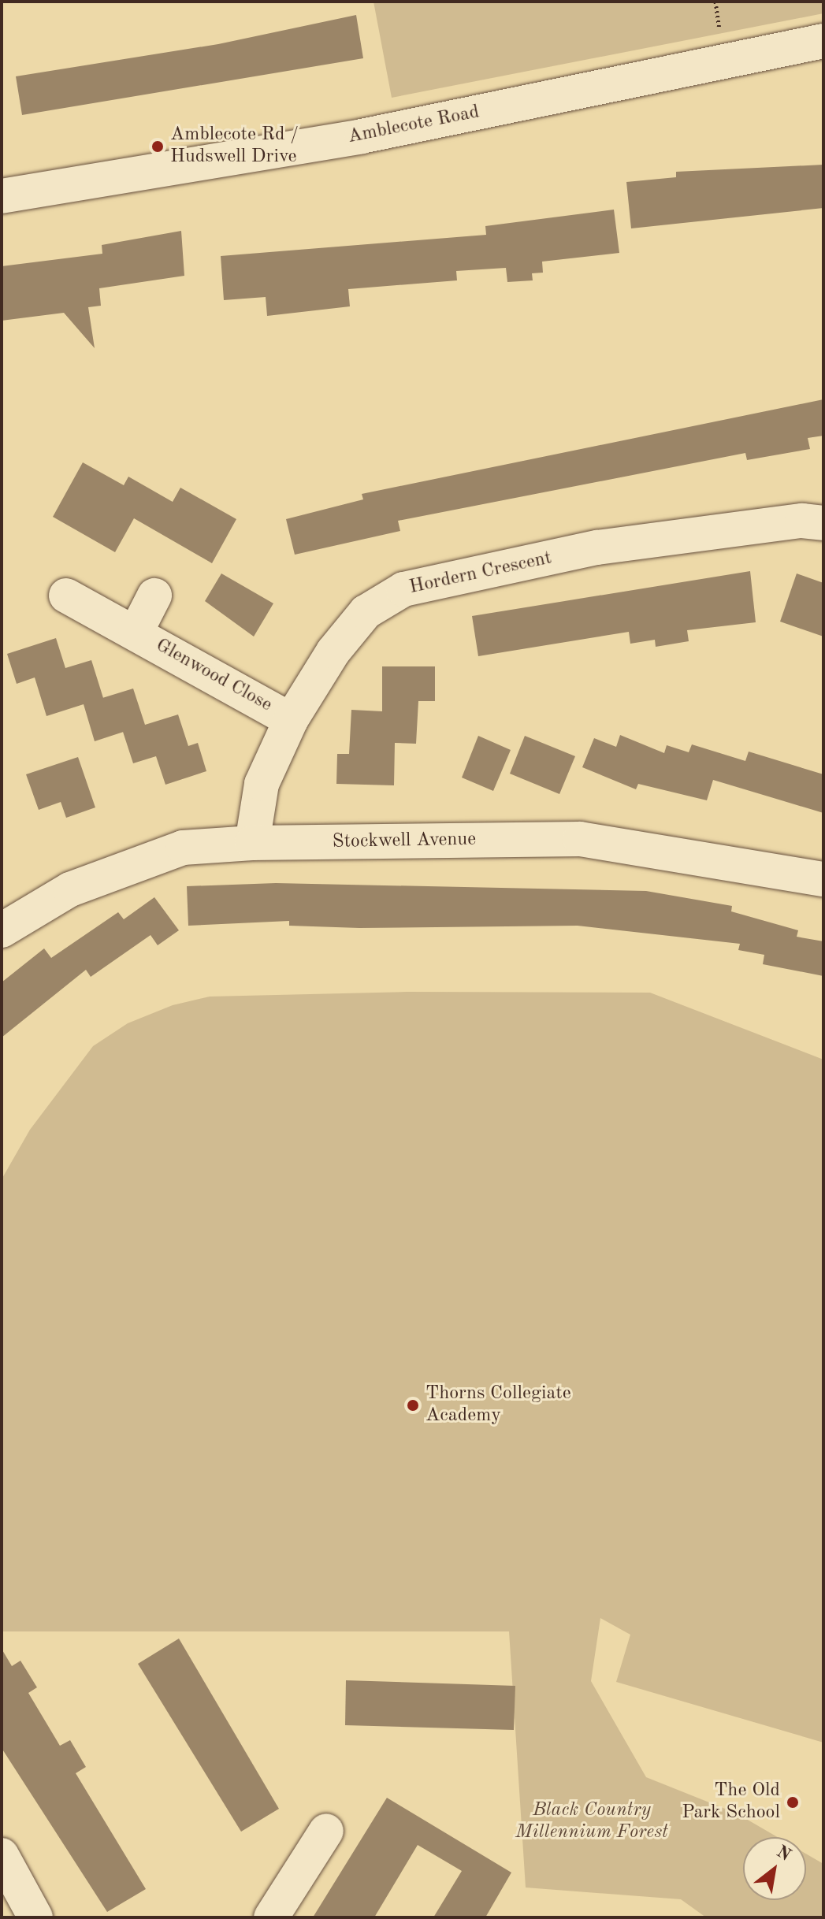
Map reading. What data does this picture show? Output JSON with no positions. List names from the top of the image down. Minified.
{"streets":{"street":["Amblecote Road","Hordern Crescent","Glenwood Close","Stockwell Avenue"]},"crossings":[["Hordern Crescent","Glenwood Close"],["Hordern Crescent","Stockwell Avenue"]],"parks":["Black Country Millennium Forest"],"places":["Amblecote Rd / Hudswell Drive","Thorns Collegiate Academy","The Old Park School"],"north":"top right"}
